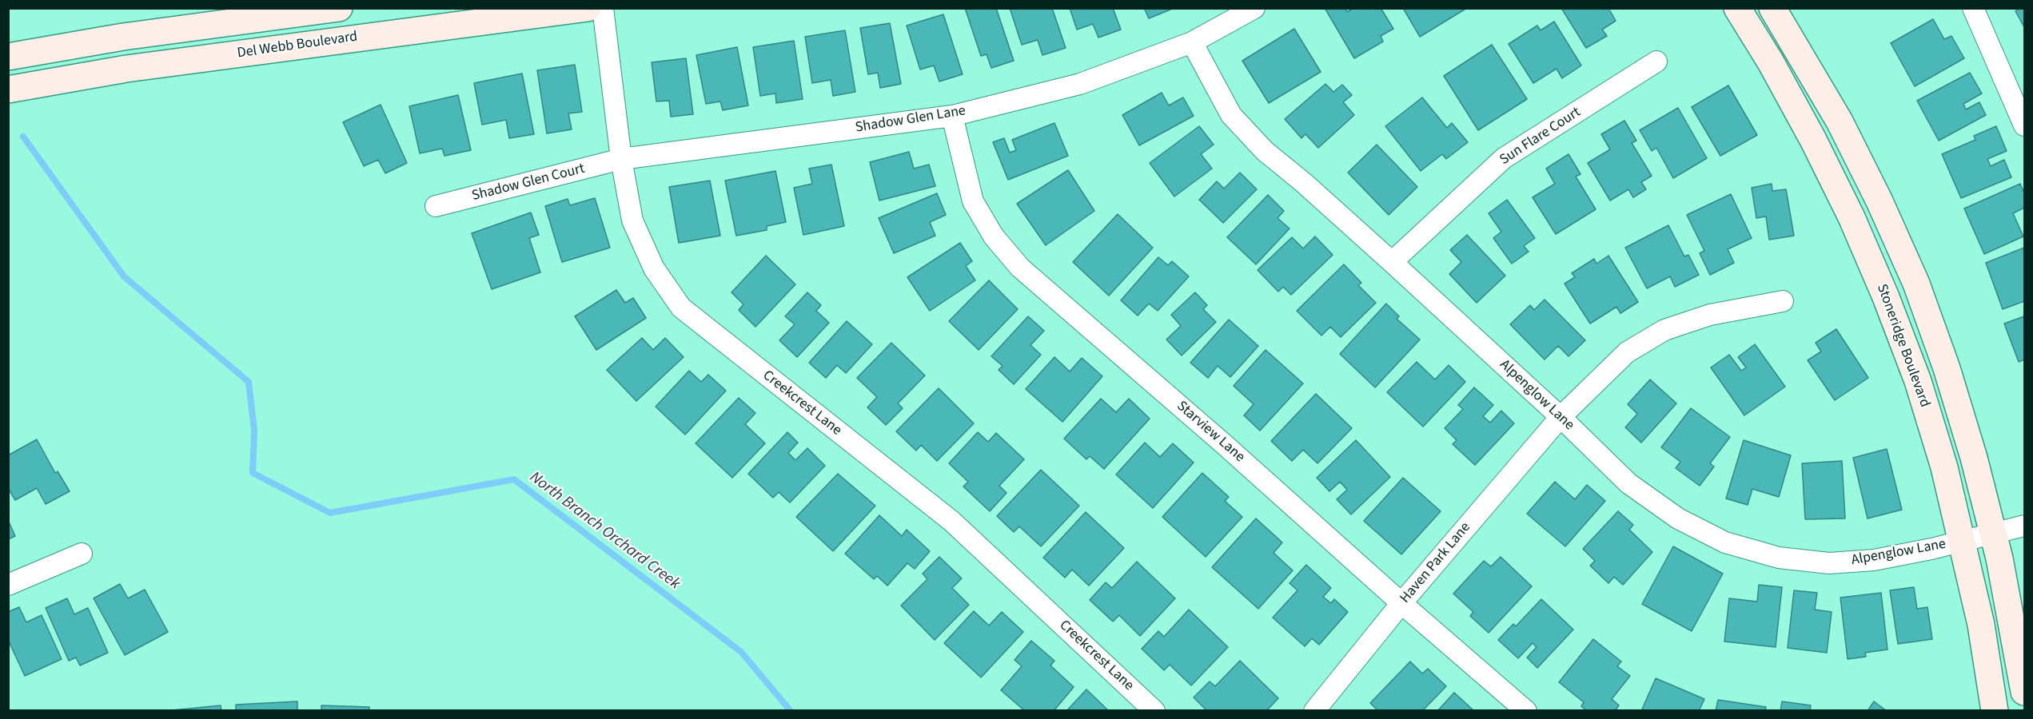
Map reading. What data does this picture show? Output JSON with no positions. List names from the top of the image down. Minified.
{"streets":{"street":["Del Webb Boulevard","Shadow Glen Lane","Sun Flare Court","Shadow Glen Court","Stoneridge Boulevard","Alpenglow Lane","Creekcrest Lane","Starview Lane","Haven Park Lane"]},"crossings":[["Shadow Glen Lane","Shadow Glen Court"],["Shadow Glen Lane","Alpenglow Lane"],["Shadow Glen Lane","Creekcrest Lane"],["Shadow Glen Lane","Starview Lane"],["Sun Flare Court","Alpenglow Lane"],["Shadow Glen Court","Creekcrest Lane"],["Stoneridge Boulevard","Alpenglow Lane"],["Alpenglow Lane","Haven Park Lane"],["Starview Lane","Haven Park Lane"]],"water":["North Branch Orchard Creek"]}
